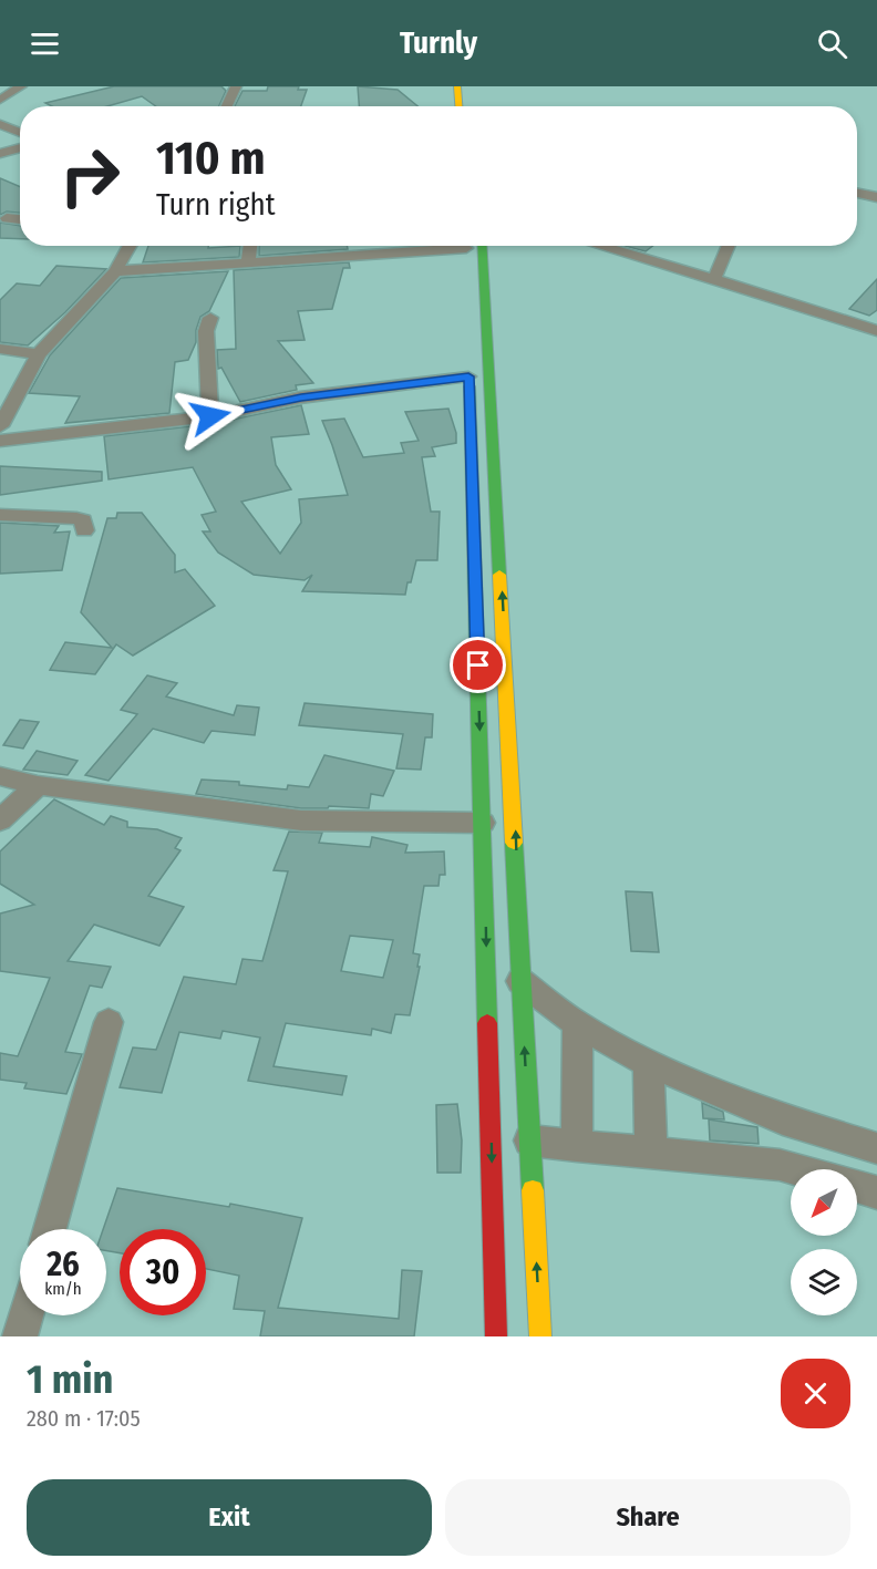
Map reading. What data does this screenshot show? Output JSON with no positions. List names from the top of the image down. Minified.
{"north":"bottom left","page":{"header":"Turnly","turn":["110 m","Turn right"],"speed":"26 km/h","limit":"30","heading":["1 min","280 m · 17:05"],"buttons":["Exit","Share"]}}
